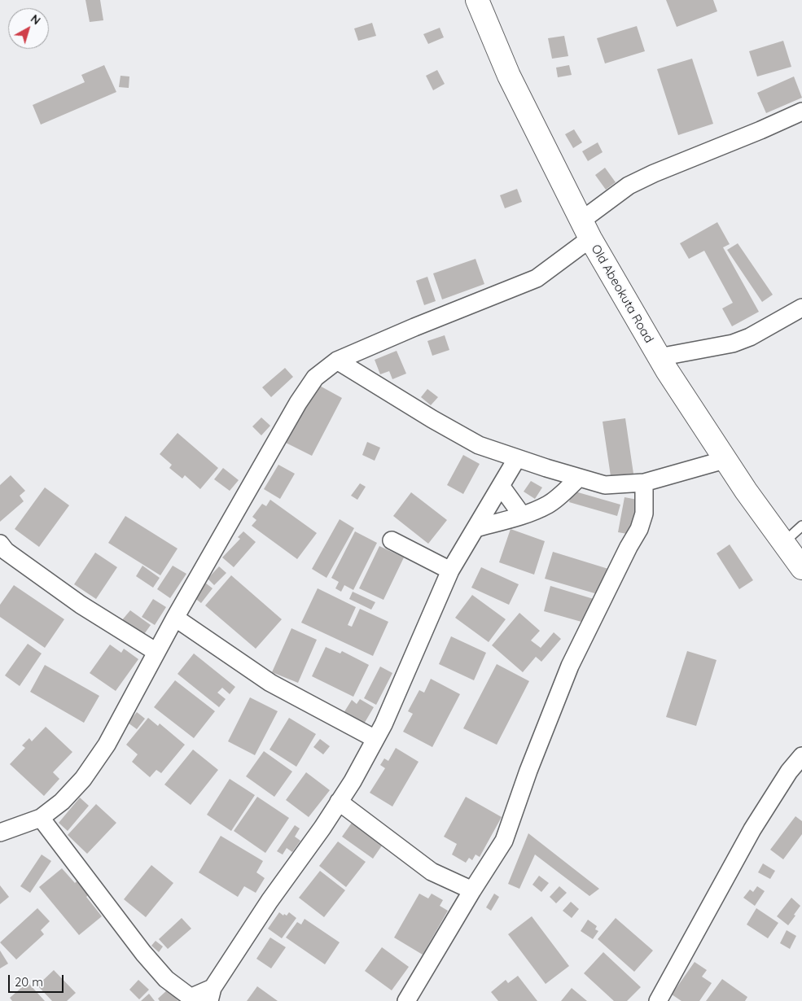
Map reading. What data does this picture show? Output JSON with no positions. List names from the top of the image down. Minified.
{"streets":{"highway":["Old Abeokuta Road"]},"scale_bar":"20 m","north":"top right"}
